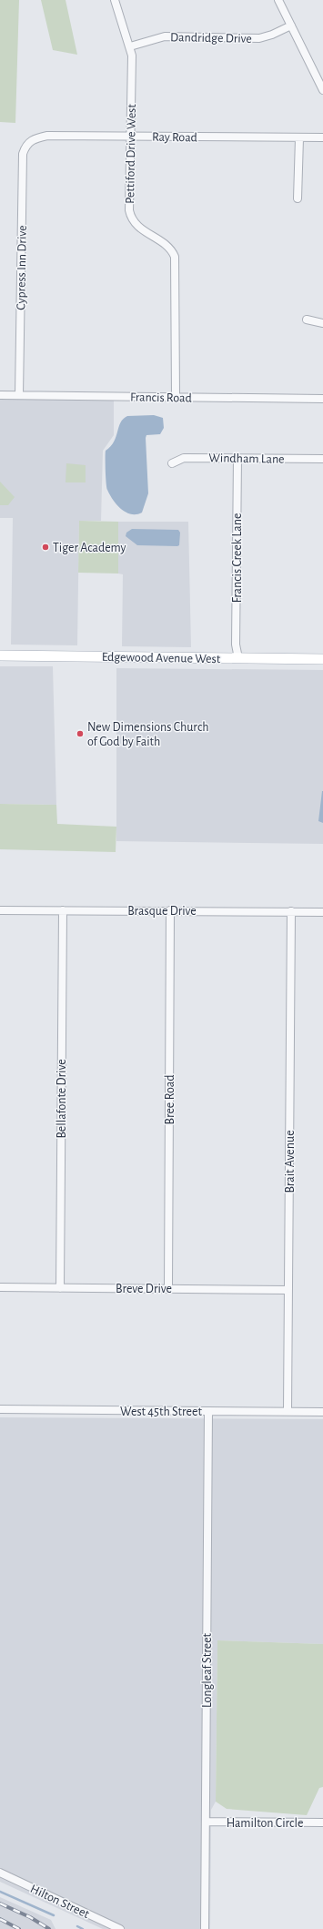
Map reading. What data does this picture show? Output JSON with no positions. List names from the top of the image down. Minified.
{"streets":{"main road":["Edgewood Avenue West"],"street":["Dandridge Drive","Ray Road","Pettiford Drive West","Cypress Inn Drive","Francis Road","Windham Lane","Francis Creek Lane","Brasque Drive","Bellafonte Drive","Bree Road","Brait Avenue","Breve Drive","West 45th Street","Longleaf Street","Hamilton Circle","Hilton Street"]},"crossings":[["Dandridge Drive","Pettiford Drive West"],["Ray Road","Pettiford Drive West"],["Ray Road","Cypress Inn Drive"],["Pettiford Drive West","Francis Road"],["Cypress Inn Drive","Francis Road"],["Windham Lane","Francis Creek Lane"],["Francis Creek Lane","Edgewood Avenue West"],["Brasque Drive","Bellafonte Drive"],["Brasque Drive","Bree Road"],["Brasque Drive","Brait Avenue"],["Bellafonte Drive","Breve Drive"],["Bree Road","Breve Drive"],["Brait Avenue","Breve Drive"],["Brait Avenue","West 45th Street"],["West 45th Street","Longleaf Street"],["Longleaf Street","Hamilton Circle"]],"places":["Tiger Academy","New Dimensions Church of God by Faith"]}
